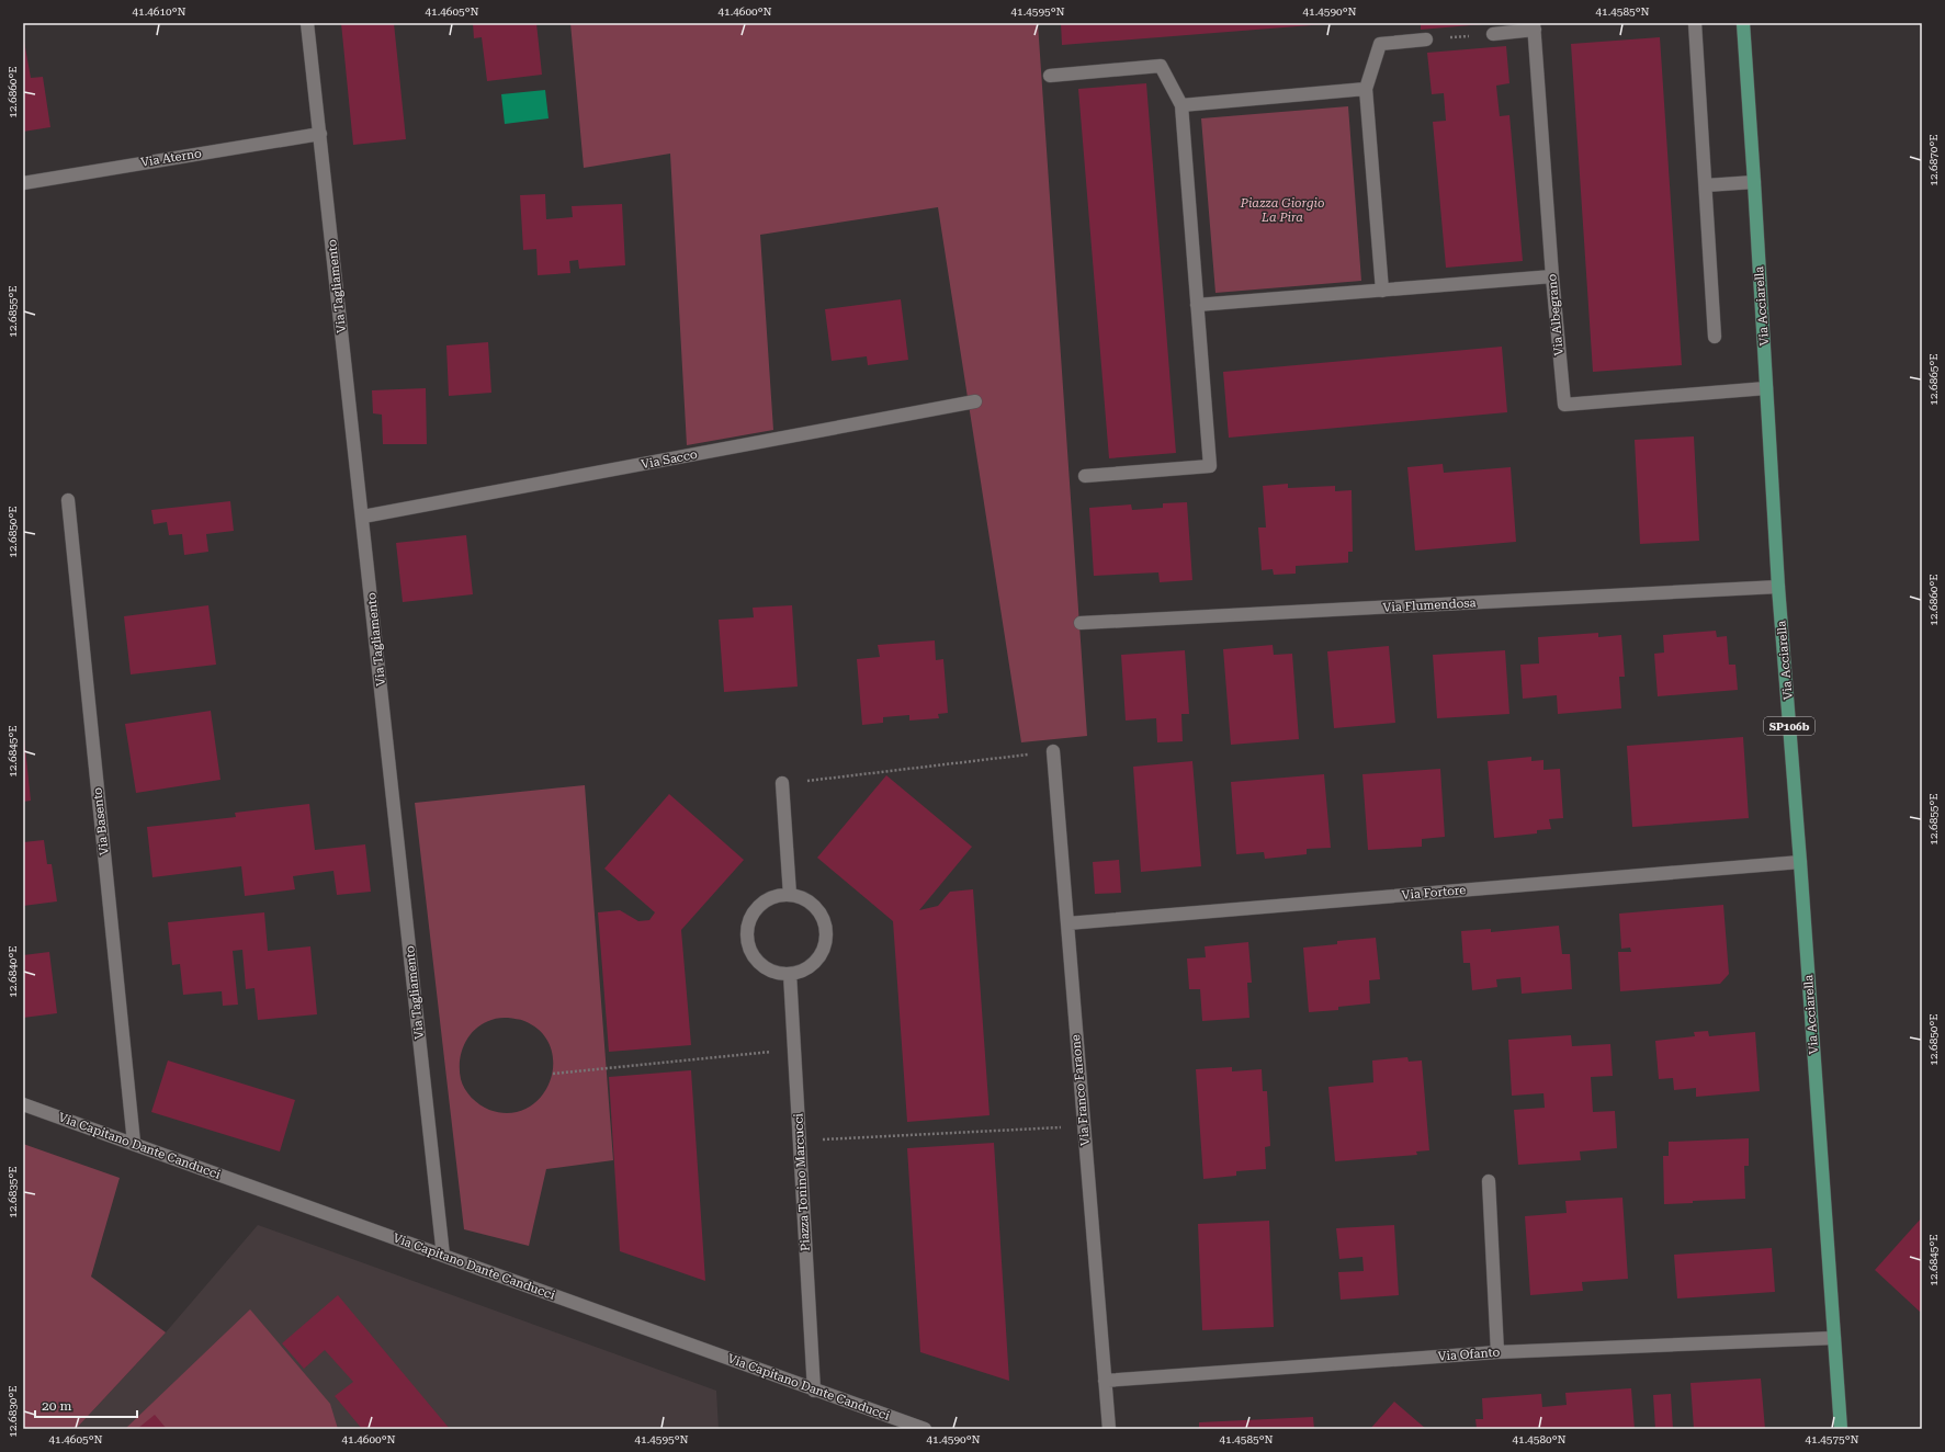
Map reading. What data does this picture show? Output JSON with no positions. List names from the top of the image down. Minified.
{"streets":{"main road":["Via Acciarella","SP106b"],"street":["Via Aterno","Via Tagliamento","Via Albegrano","Via Sacco","Via Flumendosa","Via Basento","Via Fortore","Via Franco Faraone","Via Capitano Dante Canducci","Piazza Tonino Marcucci","Via Ofanto"]},"crossings":[["Via Aterno","Via Tagliamento"],["Via Tagliamento","Via Sacco"],["Via Tagliamento","Via Capitano Dante Canducci"],["Via Acciarella","Via Albegrano"],["Via Acciarella","Via Flumendosa"],["Via Acciarella","Via Fortore"],["Via Acciarella","Via Ofanto"],["Via Basento","Via Capitano Dante Canducci"],["Via Fortore","Via Franco Faraone"],["Via Franco Faraone","Via Ofanto"],["Via Capitano Dante Canducci","Piazza Tonino Marcucci"]],"parks":["Piazza Giorgio La Pira"],"scale_bar":"20 m","coordinates":["41.4610°N","41.4605°N","41.4600°N","41.4595°N","41.4590°N","41.4585°N","12.6860°E","12.6870°E","12.6855°E","12.6865°E","12.6850°E","12.6845°E","12.6840°E","12.6835°E","12.6830°E","41.4580°N","41.4575°N"]}
